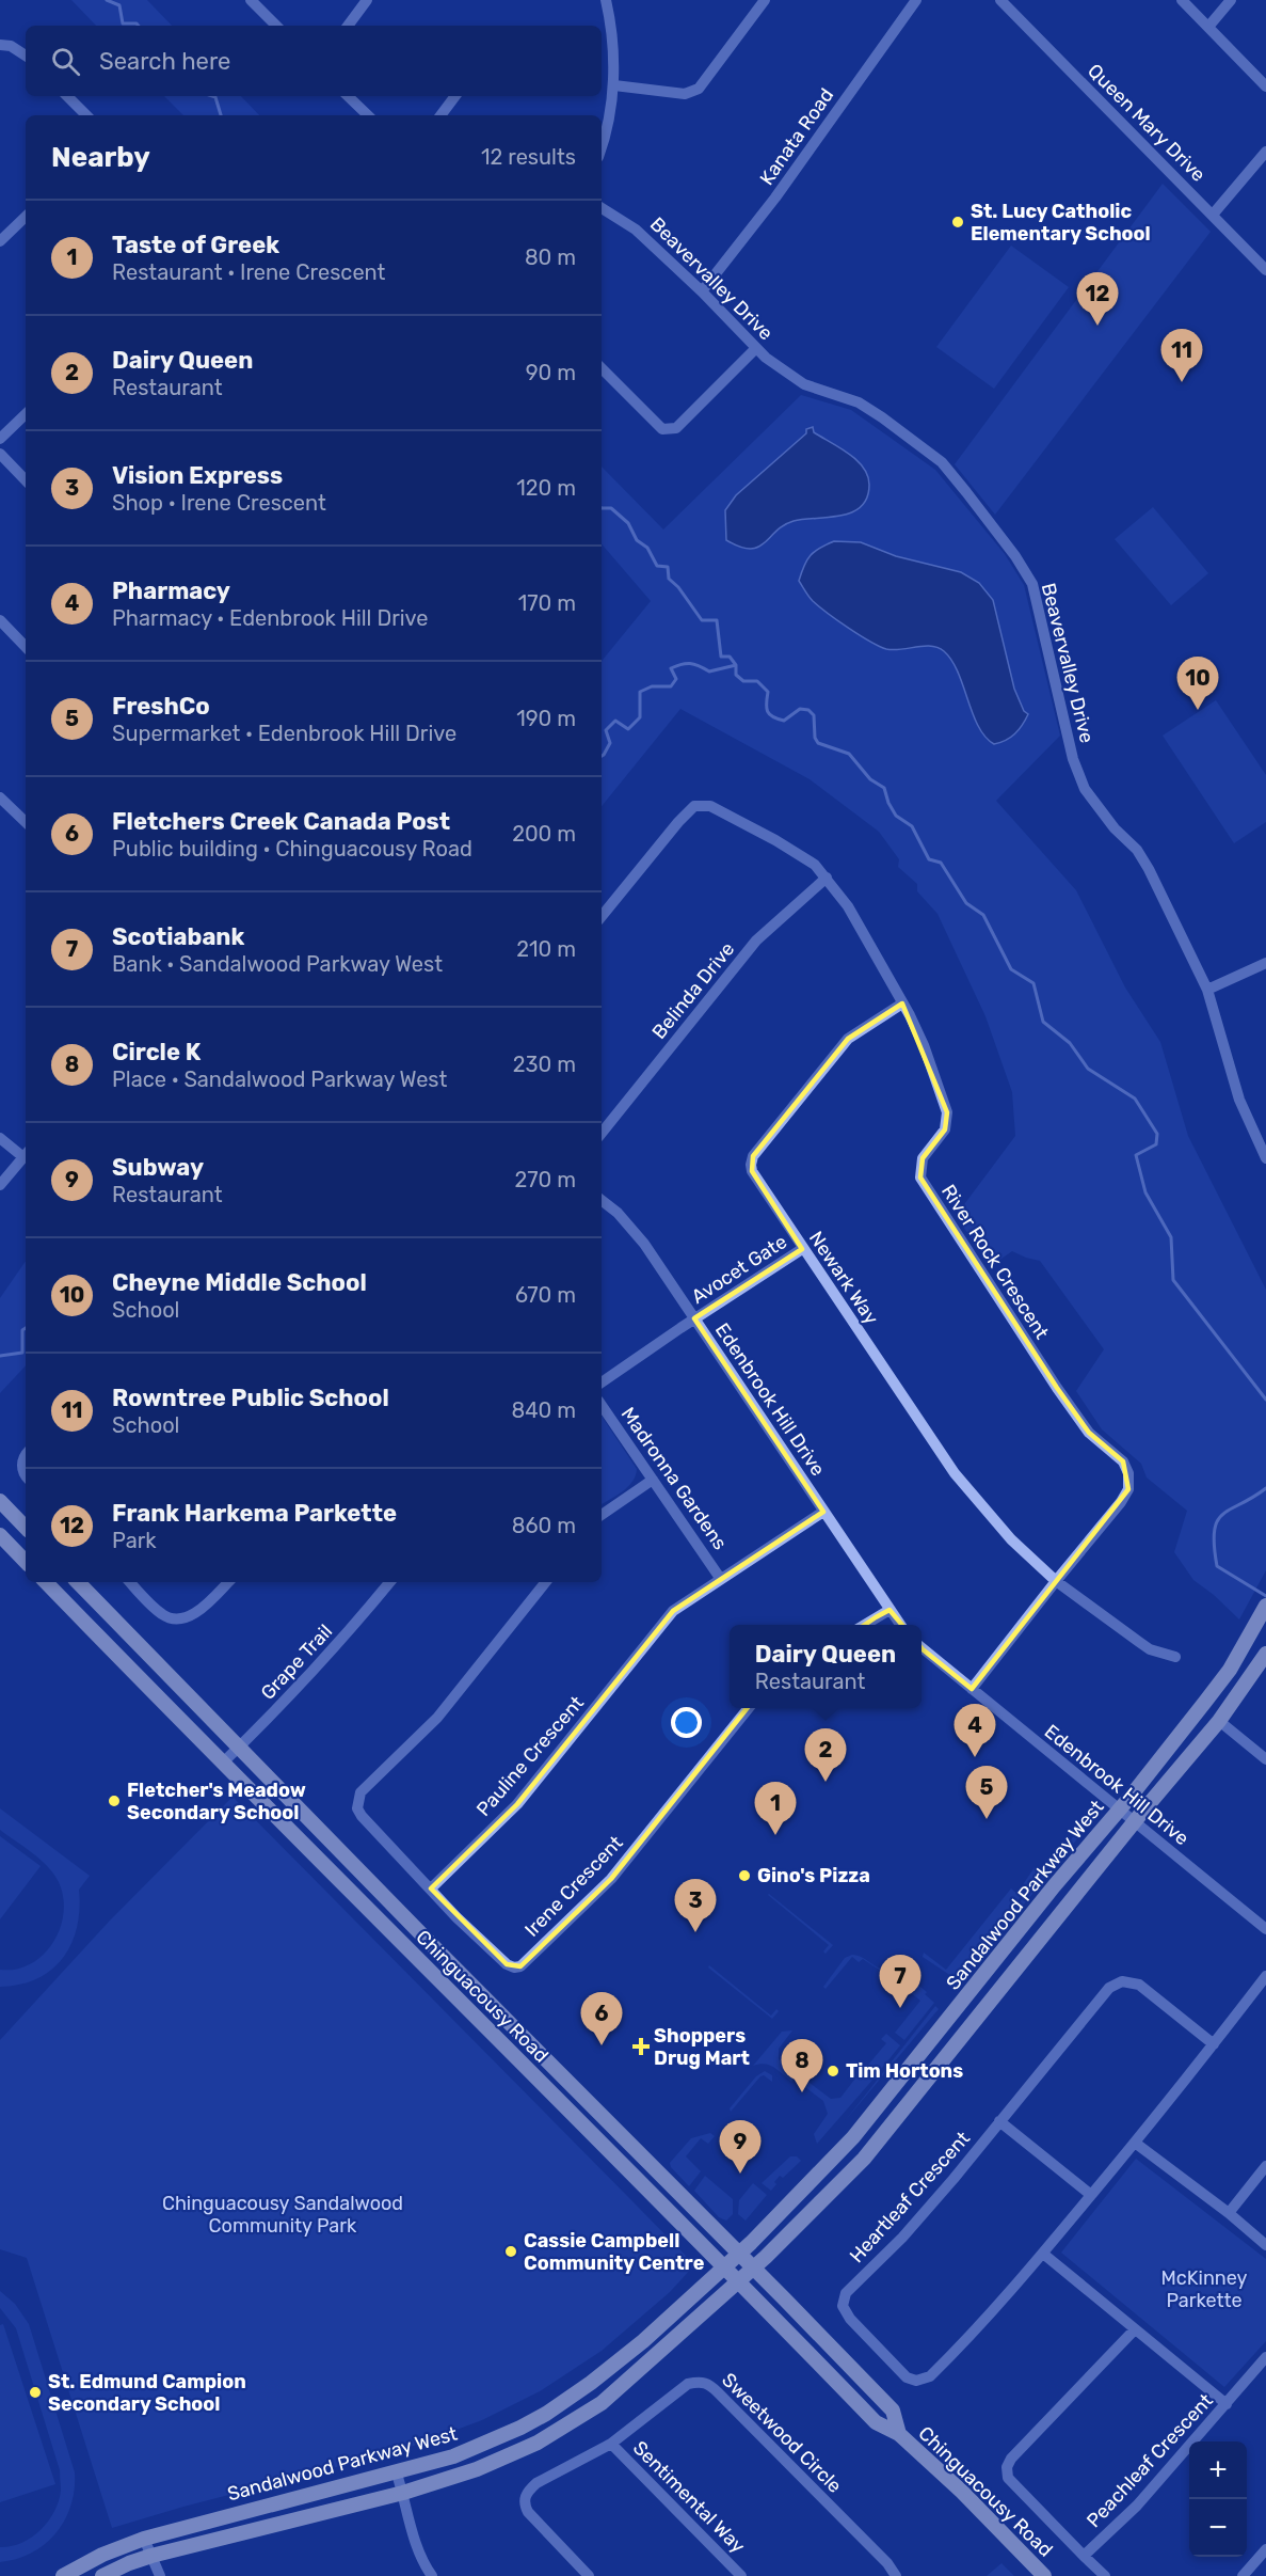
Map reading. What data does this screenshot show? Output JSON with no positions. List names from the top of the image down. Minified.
{"streets":{"main road":["Sandalwood Parkway West","Chinguacousy Road"],"street":["Queen Mary Drive","Kanata Road","Beavervalley Drive","Belinda Drive","River Rock Crescent","Avocet Gate","Newark Way","Edenbrook Hill Drive","Madronna Gardens","Grape Trail","Pauline Crescent","Irene Crescent","Heartleaf Crescent","Sweetwood Circle","Peachleaf Crescent","Sentimental Way"]},"crossings":[["Kanata Road","Beavervalley Drive"],["Belinda Drive","River Rock Crescent"],["River Rock Crescent","Newark Way"],["River Rock Crescent","Edenbrook Hill Drive"],["Avocet Gate","Newark Way"],["Avocet Gate","Edenbrook Hill Drive"],["Edenbrook Hill Drive","Pauline Crescent"],["Edenbrook Hill Drive","Sandalwood Parkway West"],["Madronna Gardens","Pauline Crescent"],["Grape Trail","Chinguacousy Road"],["Pauline Crescent","Irene Crescent"],["Sandalwood Parkway West","Chinguacousy Road"],["Sweetwood Circle","Sentimental Way"]],"parks":["Chinguacousy Sandalwood Community Park","McKinney Parkette"],"places":{"other":["St. Lucy Catholic Elementary School","Fletcher's Meadow Secondary School","Gino's Pizza","Tim Hortons","Cassie Campbell Community Centre","St. Edmund Campion Secondary School"],"health":["Shoppers Drug Mart"]},"page":{"search":"Search here","heading":["Nearby","12 results"],"list":[{"mark":"1","name":"Taste of Greek","note":"Restaurant · Irene Crescent","value":"80 m"},{"mark":"2","name":"Dairy Queen","note":"Restaurant","value":"90 m"},{"mark":"3","name":"Vision Express","note":"Shop · Irene Crescent","value":"120 m"},{"mark":"4","name":"Pharmacy","note":"Pharmacy · Edenbrook Hill Drive","value":"170 m"},{"mark":"5","name":"FreshCo","note":"Supermarket · Edenbrook Hill Drive","value":"190 m"},{"mark":"6","name":"Fletchers Creek Canada Post","note":"Public building · Chinguacousy Road","value":"200 m"},{"mark":"7","name":"Scotiabank","note":"Bank · Sandalwood Parkway West","value":"210 m"},{"mark":"8","name":"Circle K","note":"Place · Sandalwood Parkway West","value":"230 m"},{"mark":"9","name":"Subway","note":"Restaurant","value":"270 m"},{"mark":"10","name":"Cheyne Middle School","note":"School","value":"670 m"},{"mark":"11","name":"Rowntree Public School","note":"School","value":"840 m"},{"mark":"12","name":"Frank Harkema Parkette","note":"Park","value":"860 m"}],"pins":["12","11","10","4","2","5","1","3","7","6","8","9"],"popup":["Dairy Queen","Restaurant"],"map_buttons":["+","−"]}}
